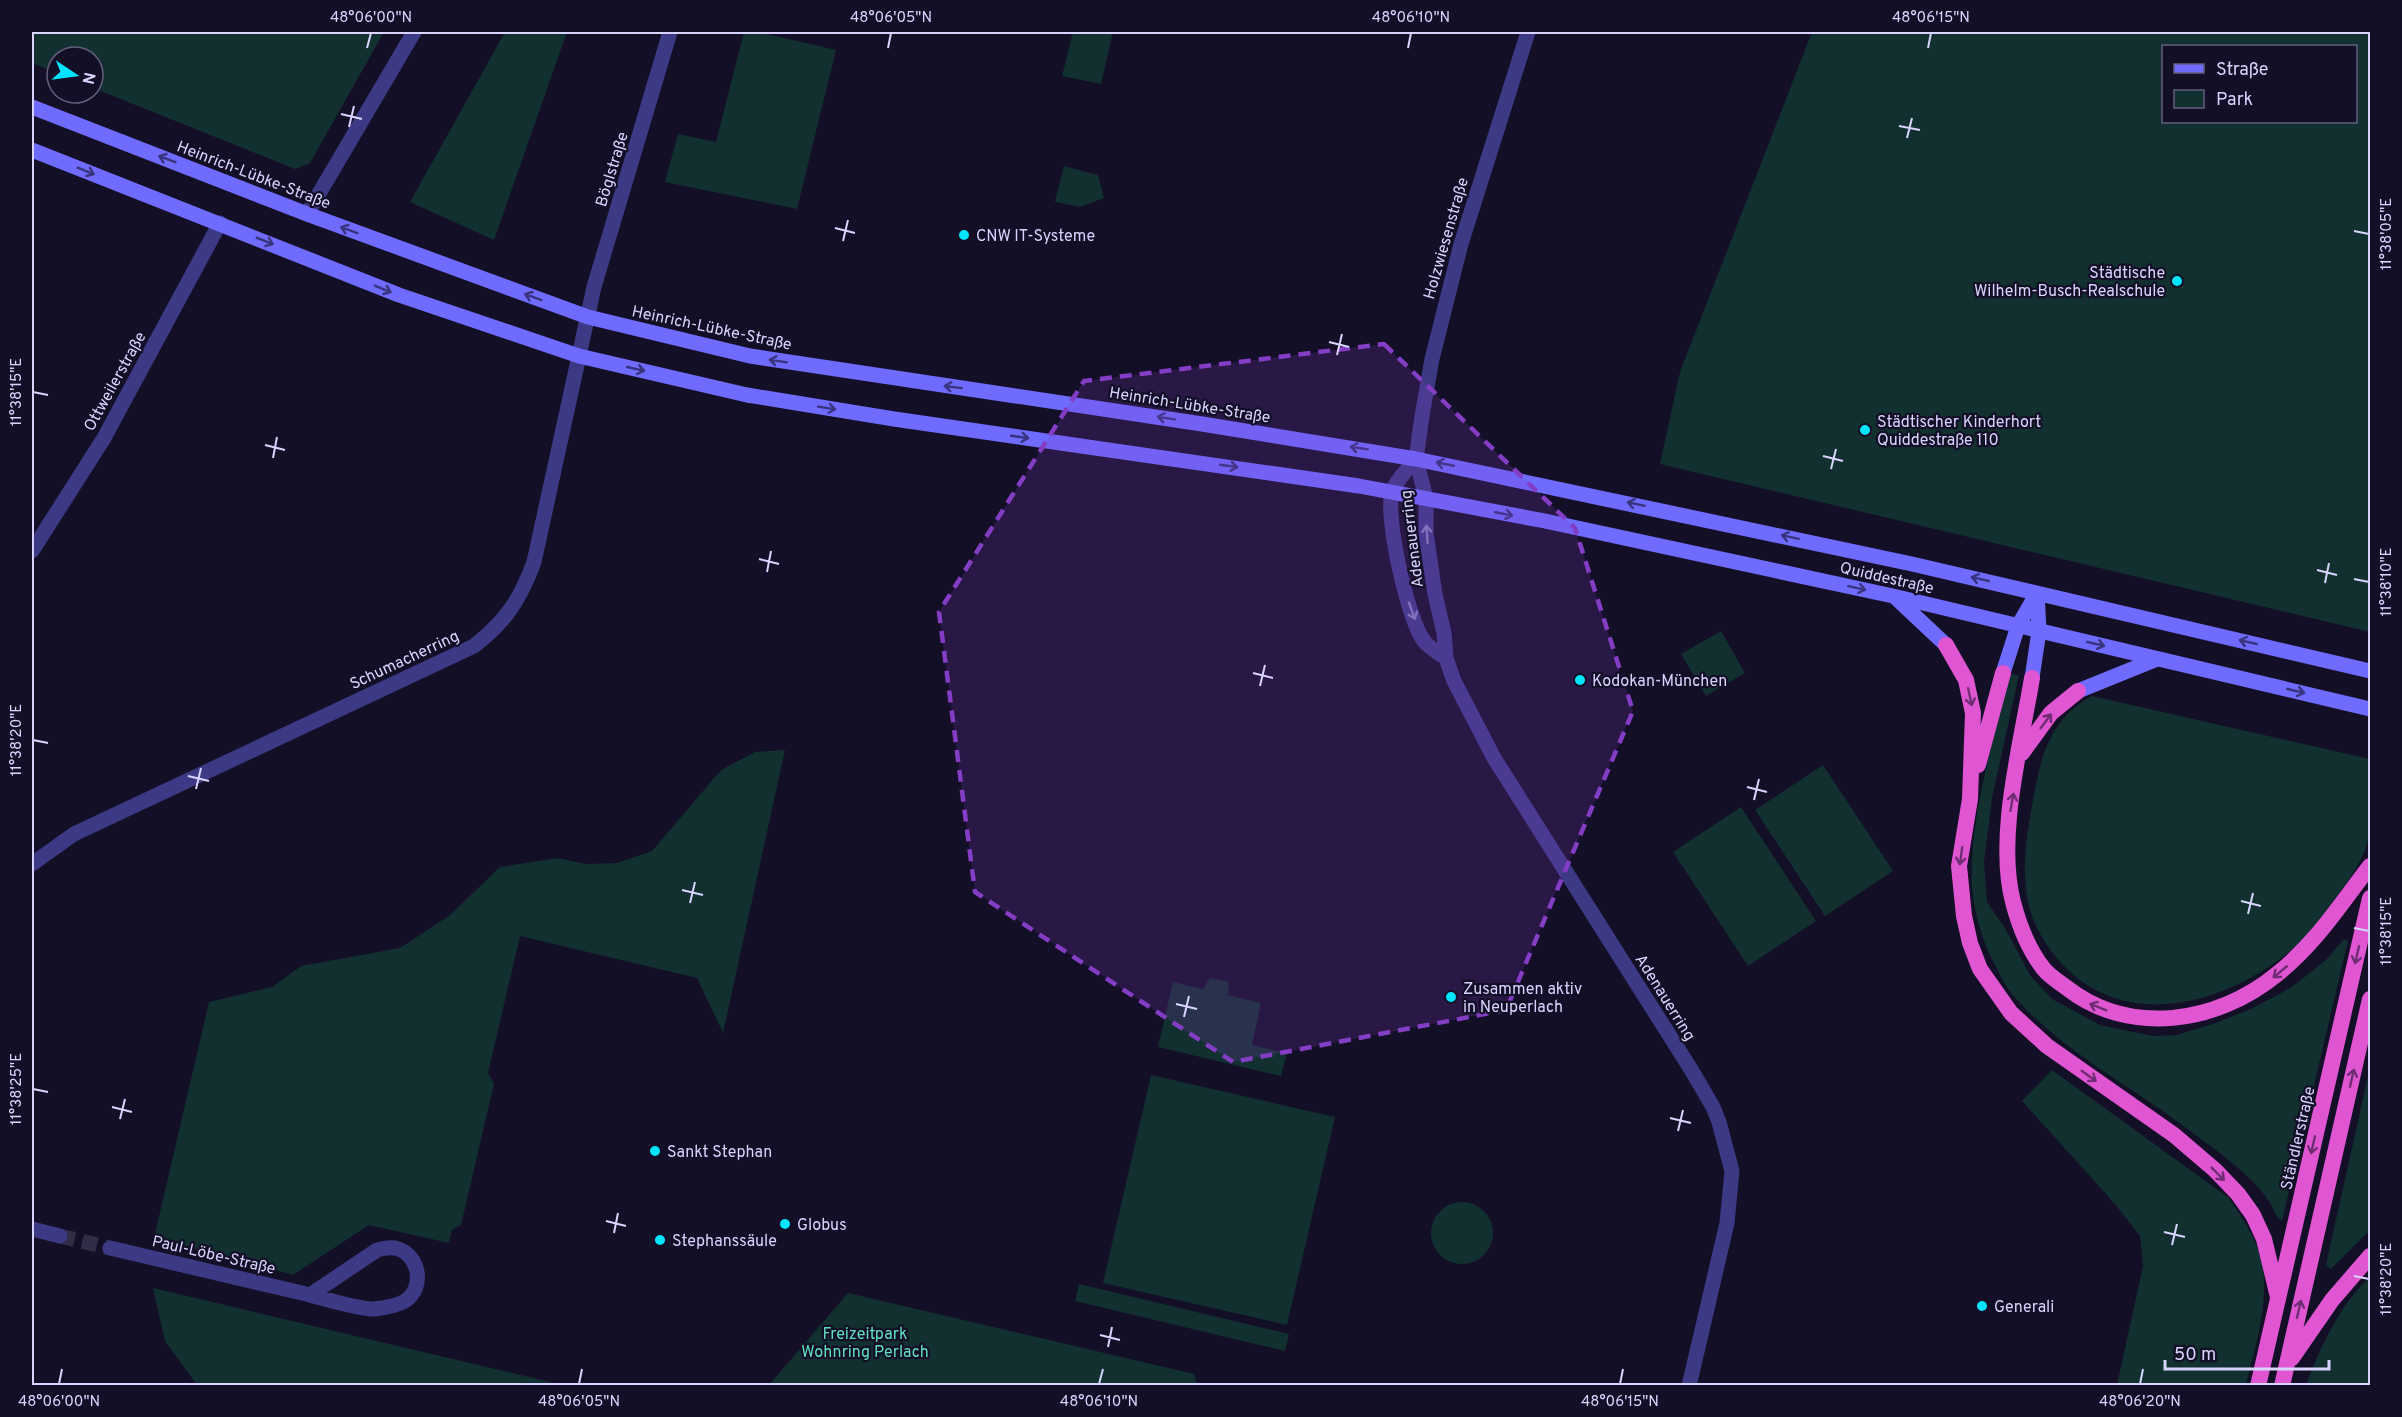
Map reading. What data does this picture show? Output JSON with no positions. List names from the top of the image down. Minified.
{"streets":{"highway":["Ständlerstraße"],"main road":["Heinrich-Lübke-Straße","Quiddestraße"],"street":["Böglstraße","Holzwiesenstraße","Ottweilerstraße","Adenauerring","Schumacherring","Paul-Löbe-Straße"]},"crossings":[["Böglstraße","Heinrich-Lübke-Straße"],["Böglstraße","Schumacherring"],["Heinrich-Lübke-Straße","Holzwiesenstraße"],["Heinrich-Lübke-Straße","Adenauerring"],["Heinrich-Lübke-Straße","Quiddestraße"],["Heinrich-Lübke-Straße","Schumacherring"],["Holzwiesenstraße","Adenauerring"],["Holzwiesenstraße","Quiddestraße"],["Adenauerring","Quiddestraße"]],"parks":["Freizeitpark Wohnring Perlach"],"places":["CNW IT-Systeme","Städtische Wilhelm-Busch-Realschule","Städtischer Kinderhort Quiddestraße 110","Kodokan-München","Zusammen aktiv in Neuperlach","Sankt Stephan","Globus","Stephanssäule","Generali"],"legend":["Straße","Park"],"scale_bar":"50 m","north":"right","coordinates":["48°06'00\"N","48°06'05\"N","48°06'10\"N","48°06'15\"N","11°38'05\"E","11°38'15\"E","11°38'10\"E","11°38'20\"E","11°38'25\"E","48°06'20\"N"]}
